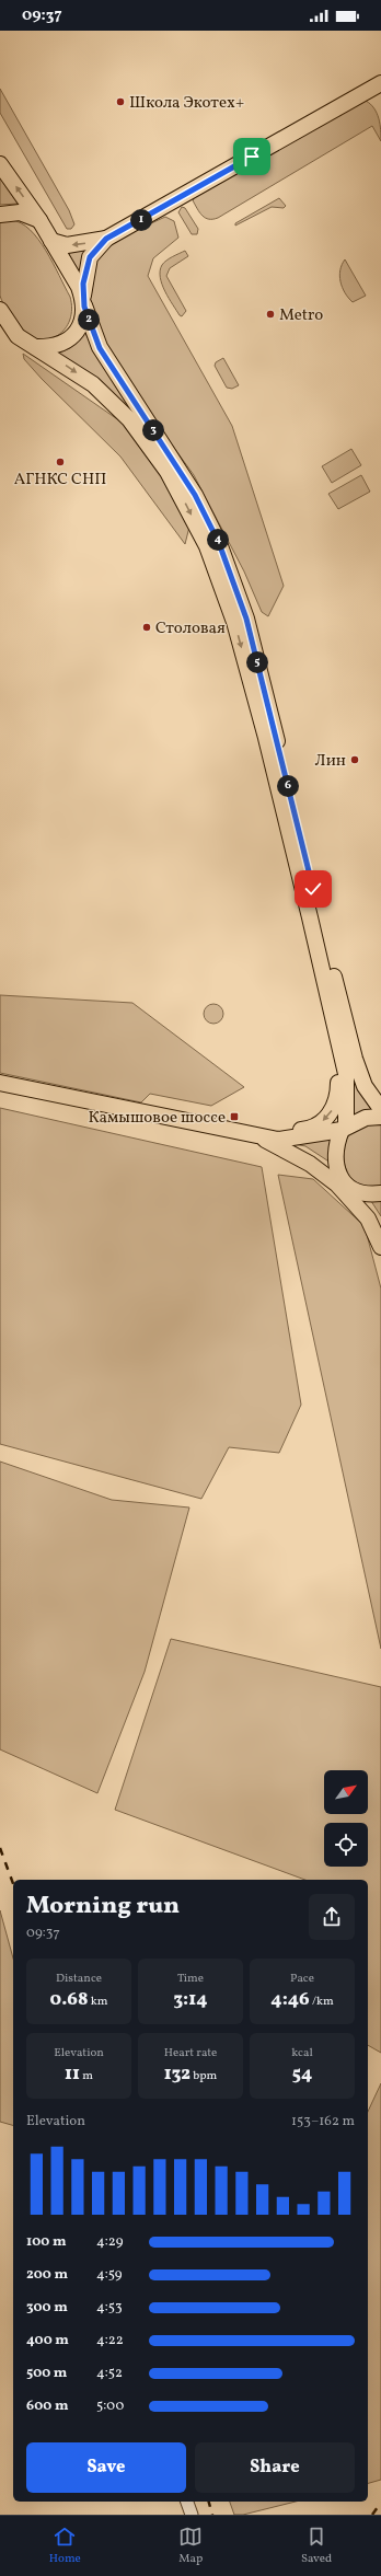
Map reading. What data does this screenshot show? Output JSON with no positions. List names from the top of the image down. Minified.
{"places":{"other":["Школа Экотех+","Metro","АГНКС СНП","Столовая","Лин"],"transit":["Камышовое шоссе"]},"north":"top right","page":{"status":"09:37","pins":["1","2","3","4","5","6"],"heading":["Morning run","09:37"],"stats":[["Distance","0.68 km"],["Time","3:14"],["Pace","4:46 /km"],["Elevation","11 m"],["Heart rate","132 bpm"],["kcal","54"]],"chart":["Elevation","153–162 m"],"list":[{"name":"100 m","note":"4:29"},{"name":"200 m","note":"4:59"},{"name":"300 m","note":"4:53"},{"name":"400 m","note":"4:22"},{"name":"500 m","note":"4:52"},{"name":"600 m","note":"5:00"}],"buttons":["Save","Share"],"tabs":["Home","Map","Saved"]}}
